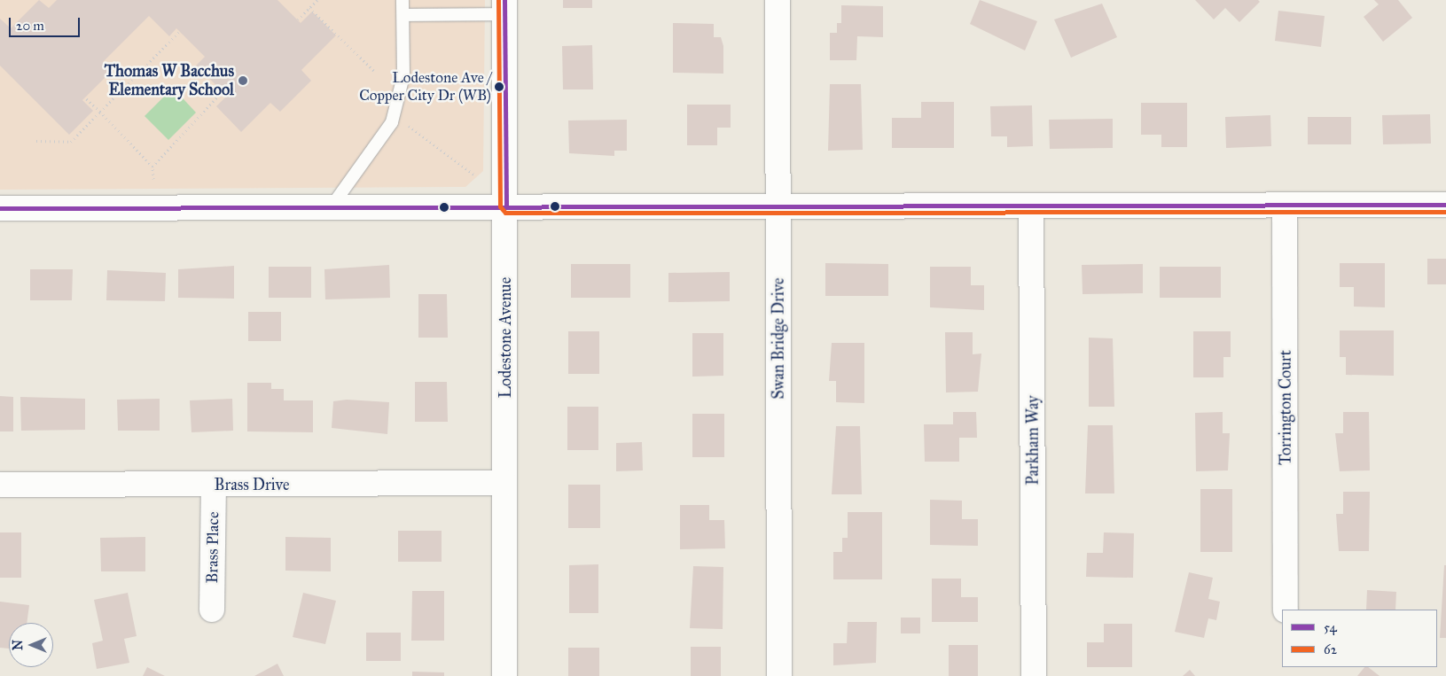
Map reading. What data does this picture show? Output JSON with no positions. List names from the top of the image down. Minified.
{"streets":{"street":["Lodestone Avenue","Swan Bridge Drive","Torrington Court","Parkham Way","Brass Drive","Brass Place"]},"crossings":[["Lodestone Avenue","Brass Drive"],["Brass Drive","Brass Place"]],"places":["Thomas W Bacchus Elementary School","Lodestone Ave / Copper City Dr (WB)"],"lines":["transit line 54","transit line 62"],"legend":["54","62"],"scale_bar":"20 m","north":"left"}
